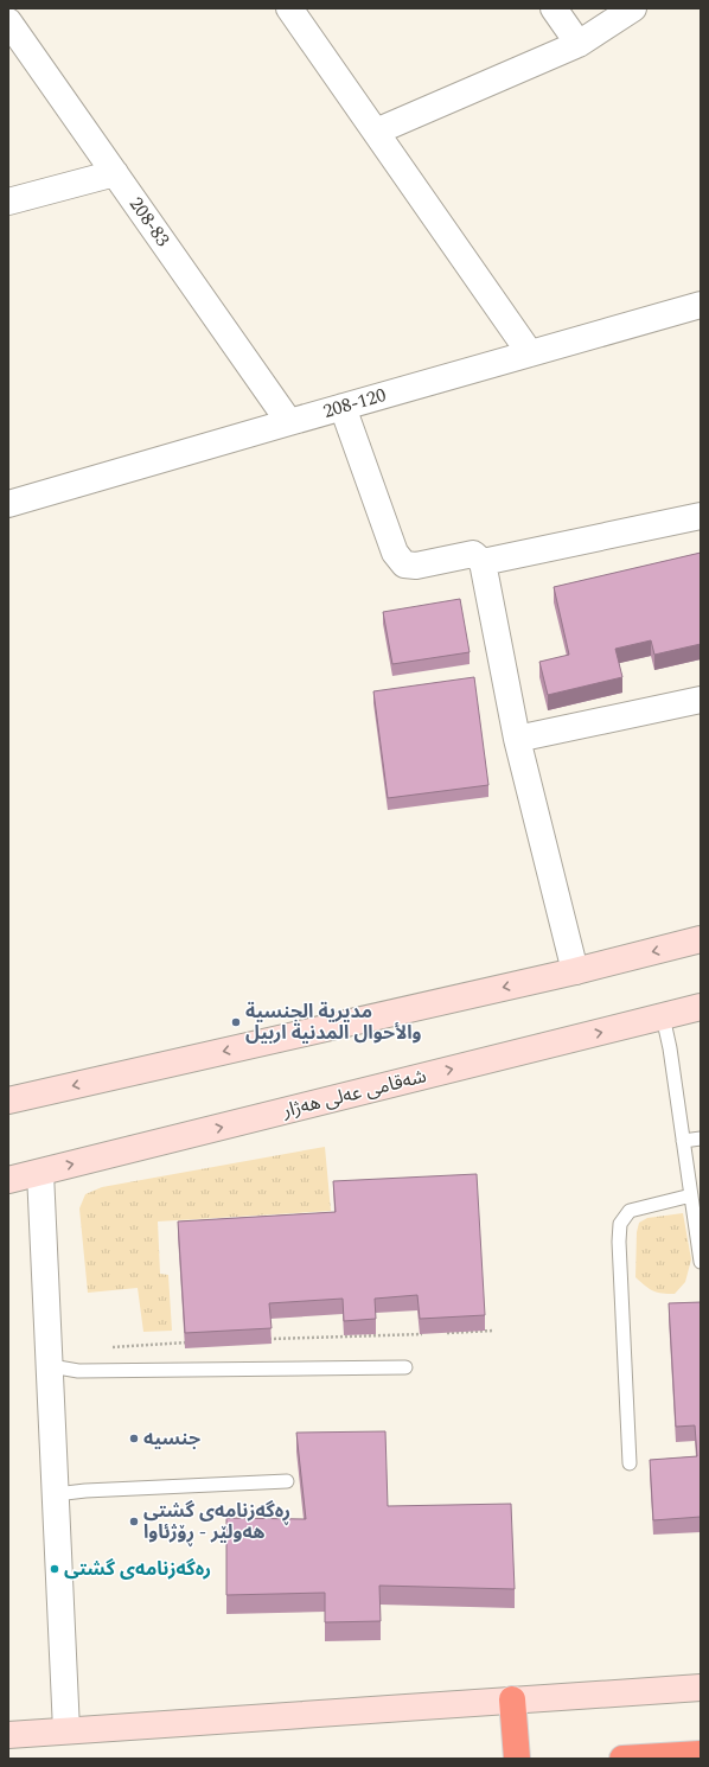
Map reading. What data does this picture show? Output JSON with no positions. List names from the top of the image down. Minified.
{"streets":{"main road":["شەقامی عەلی هەژار"],"street":["208-83","208-120"]},"crossings":[["208-83","208-120"]],"places":["مديرية الجنسية والأحوال المدنية اربيل","جنسیە","ڕەگەزنامەی گشتی هەولێر - ڕۆژئاوا","رەگەزنامەی گشتی"]}
